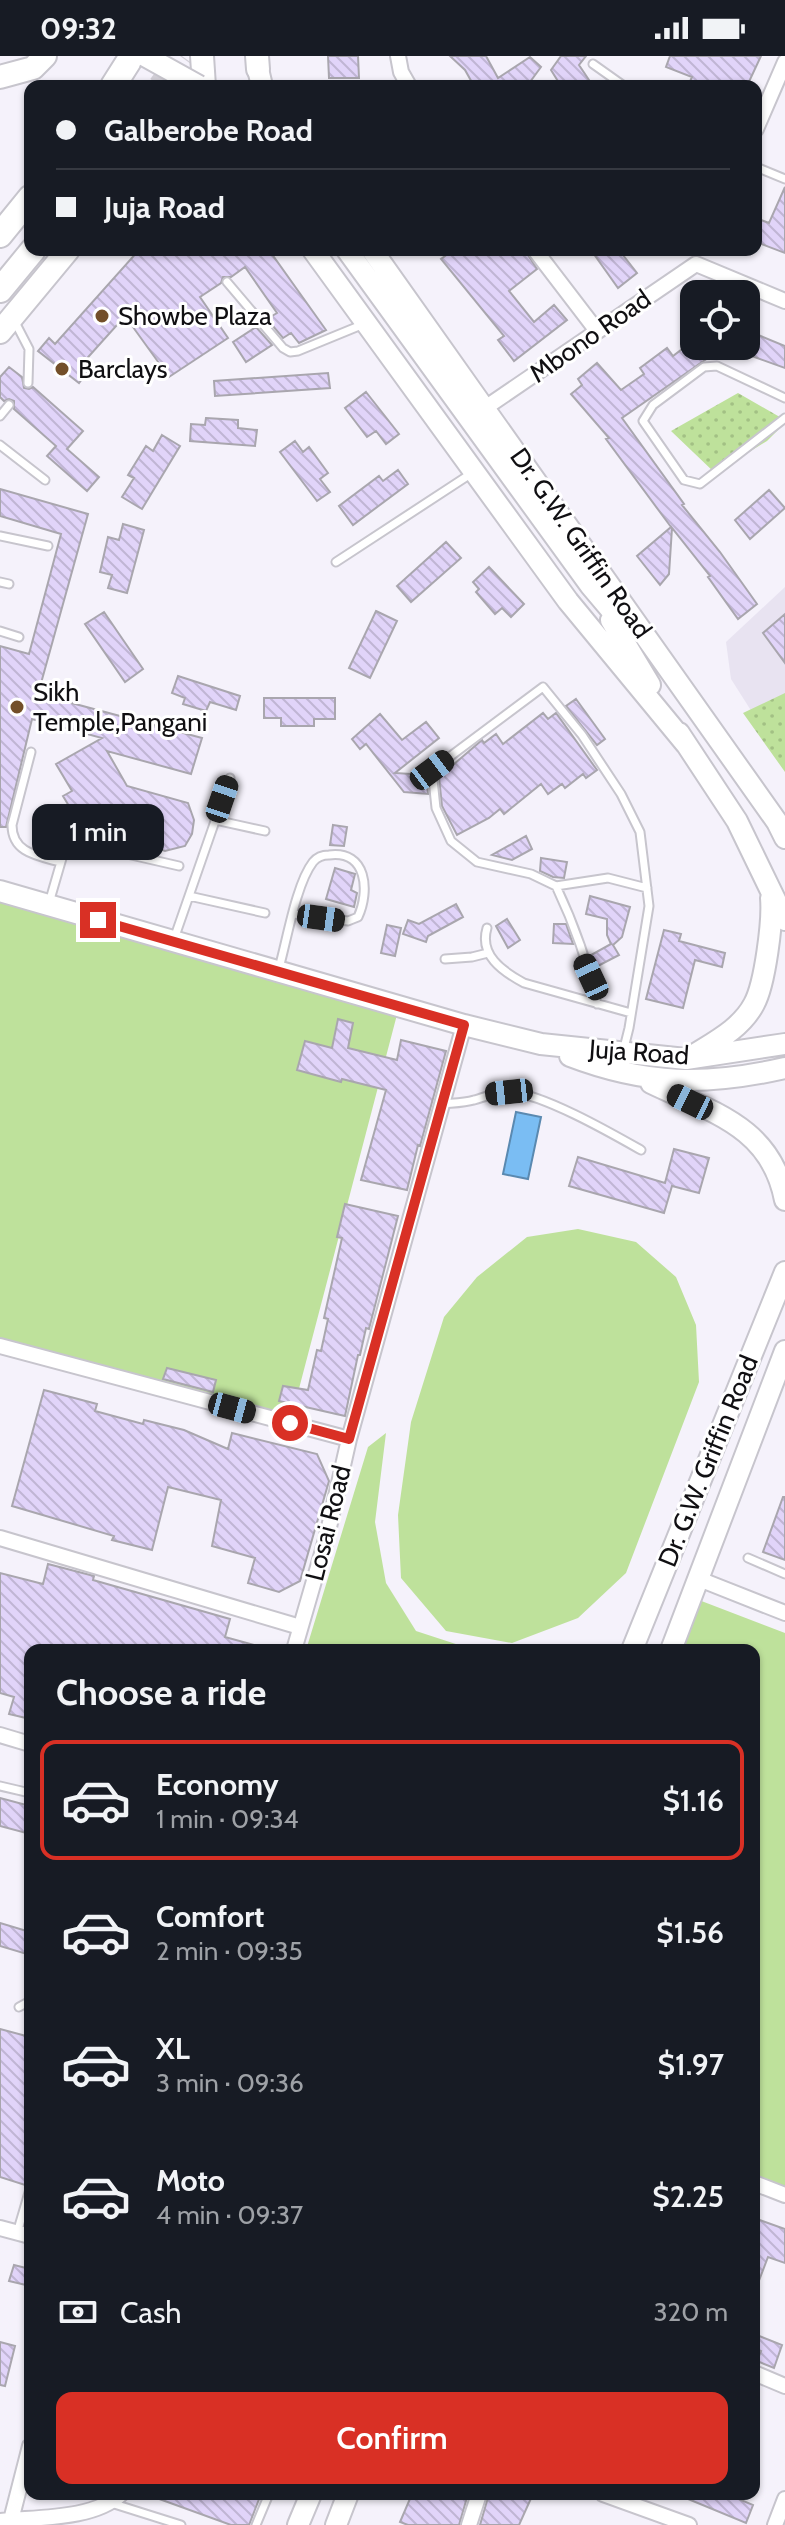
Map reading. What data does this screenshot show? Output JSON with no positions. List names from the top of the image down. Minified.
{"streets":{"main road":["Dr. G.W. Griffin Road","Juja Road"],"street":["Mbono Road","Losai Road"]},"crossings":[["Mbono Road","Dr. G.W. Griffin Road"],["Juja Road","Losai Road"]],"places":["Showbe Plaza","Barclays","Sikh Temple,Pangani"],"page":{"status":"09:32","banner":["Galberobe Road","Juja Road"],"bubble":"1 min","heading":"Choose a ride","list":[{"name":"Economy","note":"1 min · 09:34","value":"$1.16"},{"name":"Comfort","note":"2 min · 09:35","value":"$1.56"},{"name":"XL","note":"3 min · 09:36","value":"$1.97"},{"name":"Moto","note":"4 min · 09:37","value":"$2.25"}],"pay":["Cash","320 m"],"buttons":"Confirm"}}
